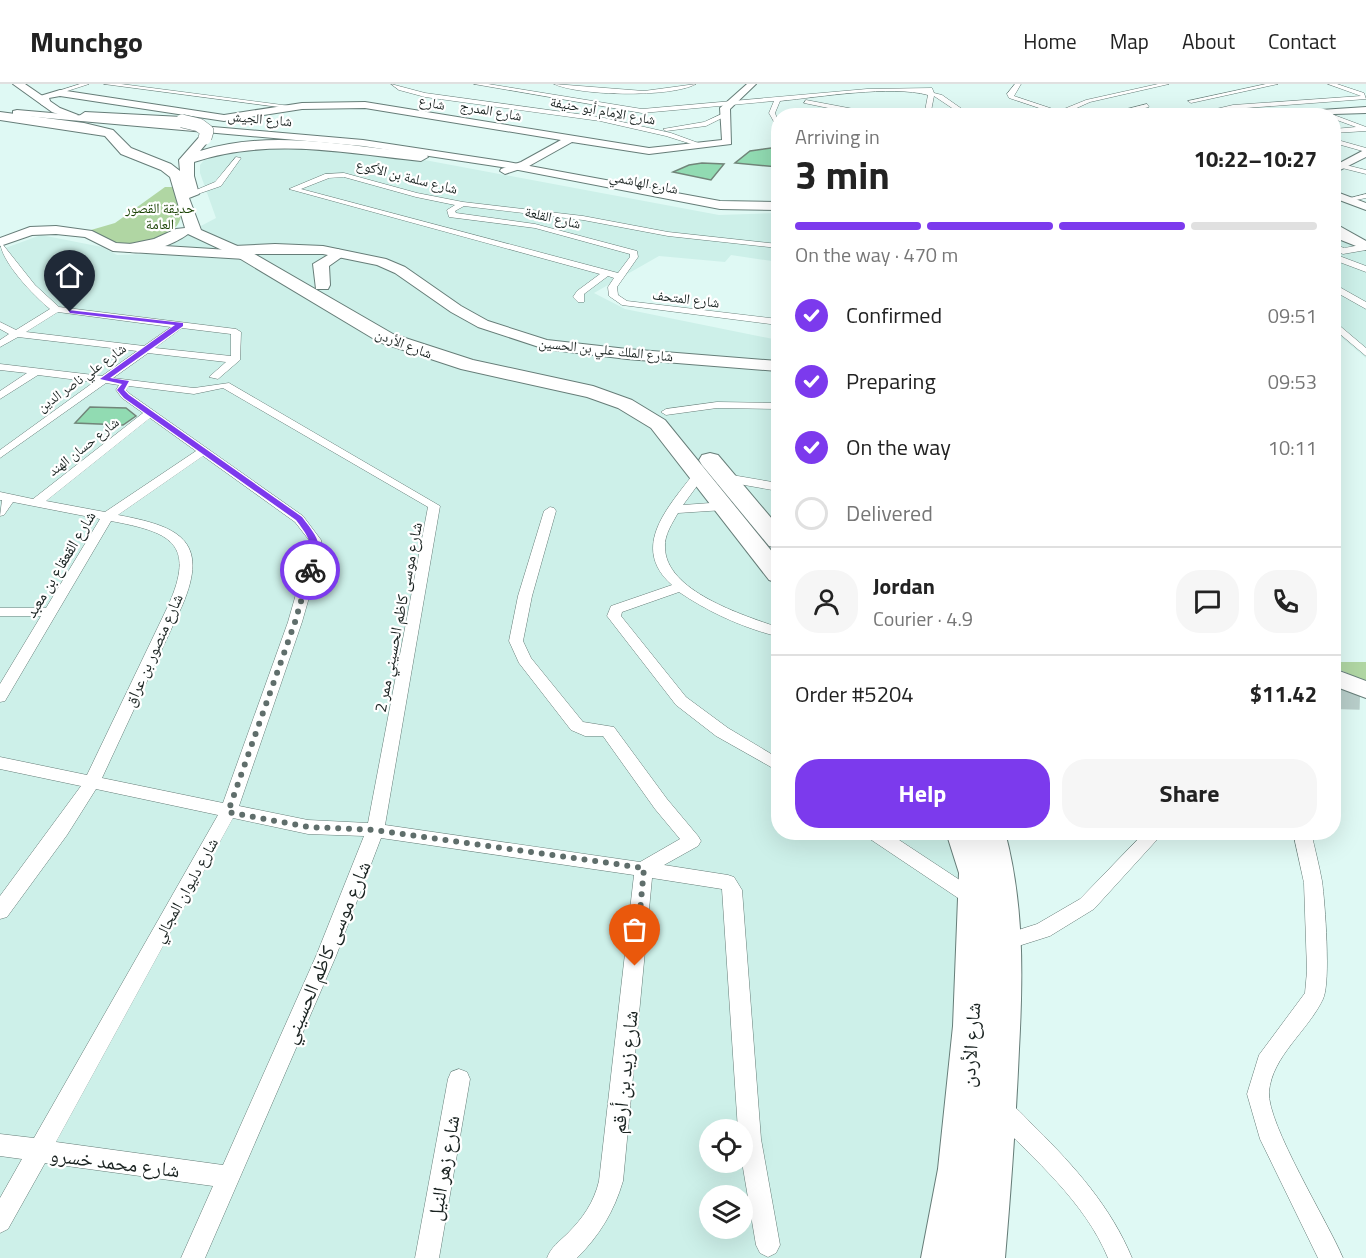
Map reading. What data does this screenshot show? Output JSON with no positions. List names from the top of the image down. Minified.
{"streets":{"highway":["شارع الجيش","شارع الأردن"],"main road":["شارع","شارع الهاشمي","شارع الملك علي بن الحسين"],"street":["شارع الإمام أبو حنيفة","شارع سلمة بن الأكوع","شارع القلعة","شارع المتحف","شارع علي ناصر الدين","شارع حسان الهند","شارع القعقاع بن معبد","شارع موسى كاظم الحسيني ممر 2","شارع منصور بن عراق","شارع دليوان المجالي","شارع موسى كاظم الحسيني","شارع زيد بن أرقم","شارع محمد خسرو","شارع زهر النيل"]},"crossings":[["شارع الجيش","شارع الهاشمي"],["شارع سلمة بن الأكوع","شارع القلعة"],["شارع سلمة بن الأكوع","شارع المتحف"],["شارع القلعة","شارع المتحف"],["شارع الأردن","شارع الملك علي بن الحسين"],["شارع حسان الهند","شارع منصور بن عراق"],["شارع حسان الهند","شارع دليوان المجالي"],["شارع القعقاع بن معبد","شارع منصور بن عراق"],["شارع القعقاع بن معبد","شارع دليوان المجالي"],["شارع موسى كاظم الحسيني ممر 2","شارع دليوان المجالي"],["شارع موسى كاظم الحسيني ممر 2","شارع موسى كاظم الحسيني"],["شارع دليوان المجالي","شارع محمد خسرو"],["شارع موسى كاظم الحسيني","شارع محمد خسرو"]],"parks":["حديقة القصور العامة"],"page":{"header":"Munchgo","nav":["Home","Map","About","Contact"],"heading":["3 min","Arriving in","10:22–10:27"],"panel":["Jordan","Courier · 4.9","Order #5204","$11.42"],"bar":"On the way · 470 m","list":[["Confirmed","09:51"],["Preparing","09:53"],["On the way","10:11"],"Delivered"],"buttons":["Help","Share"]}}
